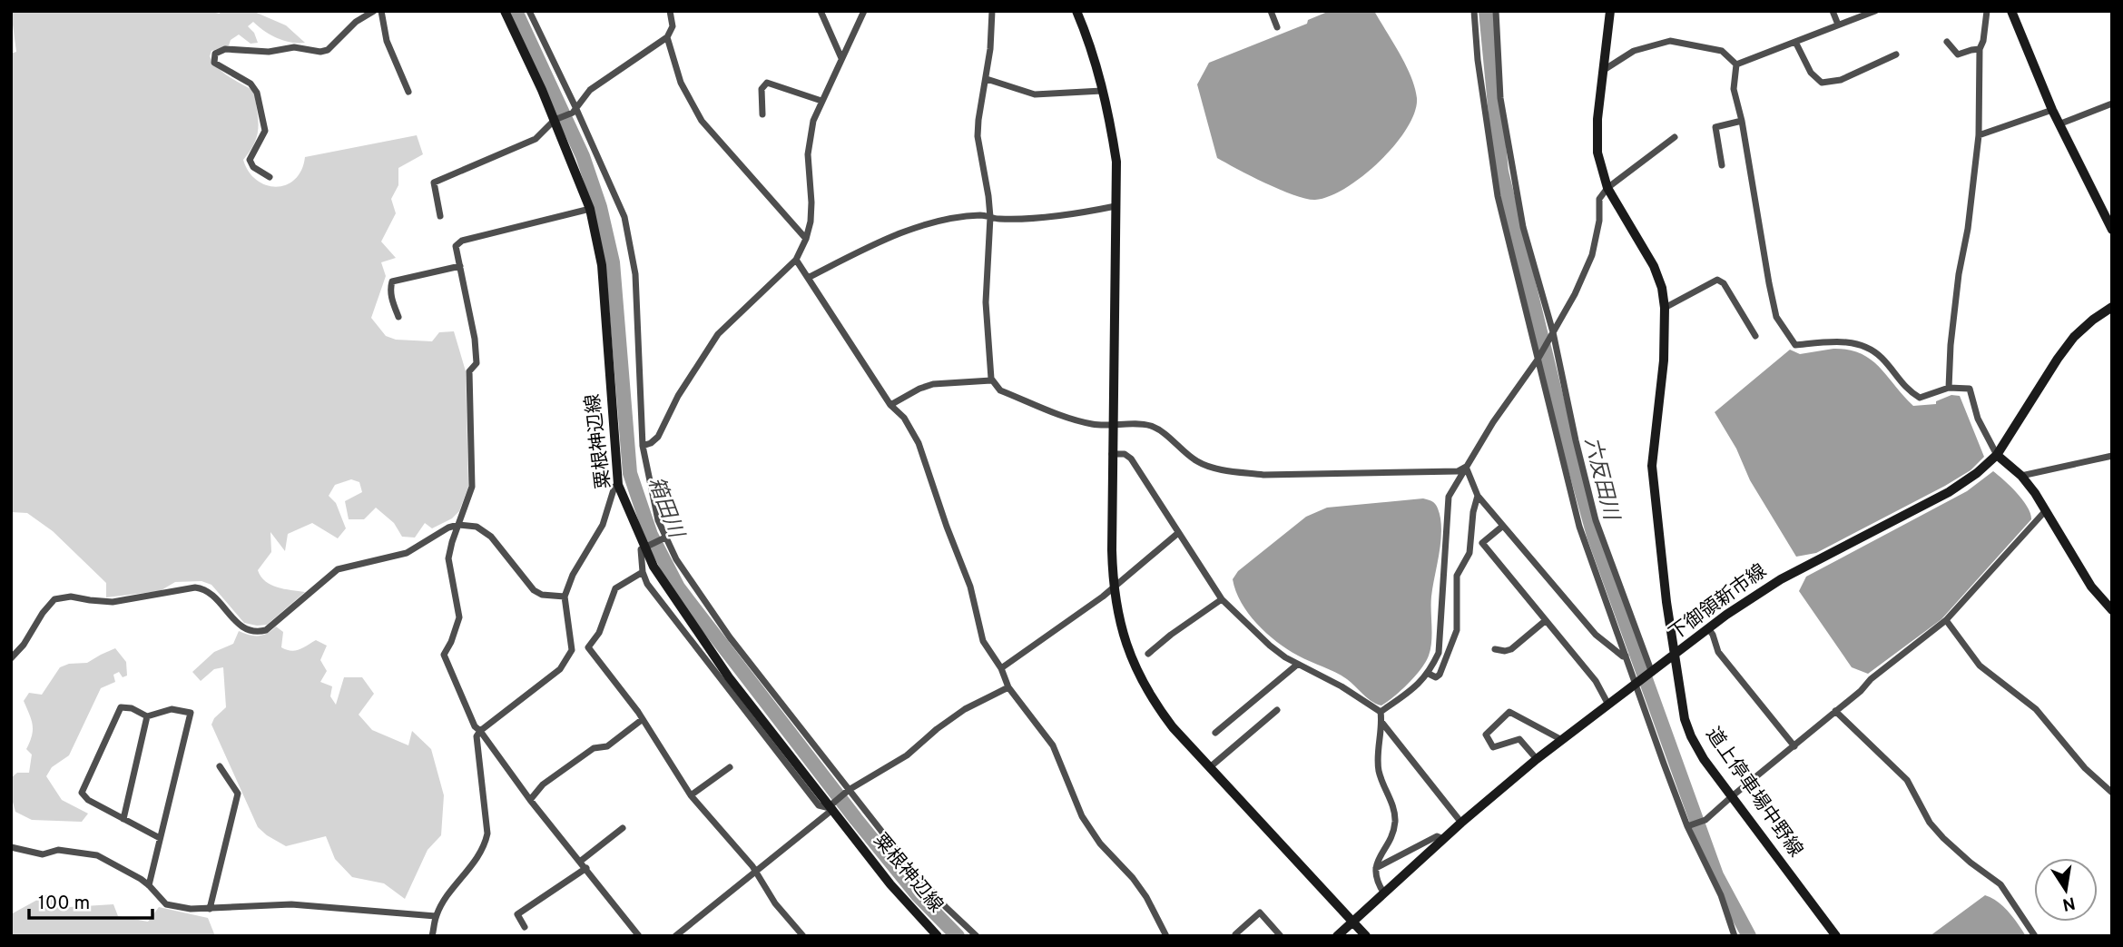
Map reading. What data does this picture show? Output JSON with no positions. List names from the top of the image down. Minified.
{"streets":{"main road":["粟根神辺線","下御領新市線","道上停車場中野線"]},"crossings":[["下御領新市線","道上停車場中野線"]],"water":["六反田川","箱田川"],"scale_bar":"100 m","north":"bottom"}
